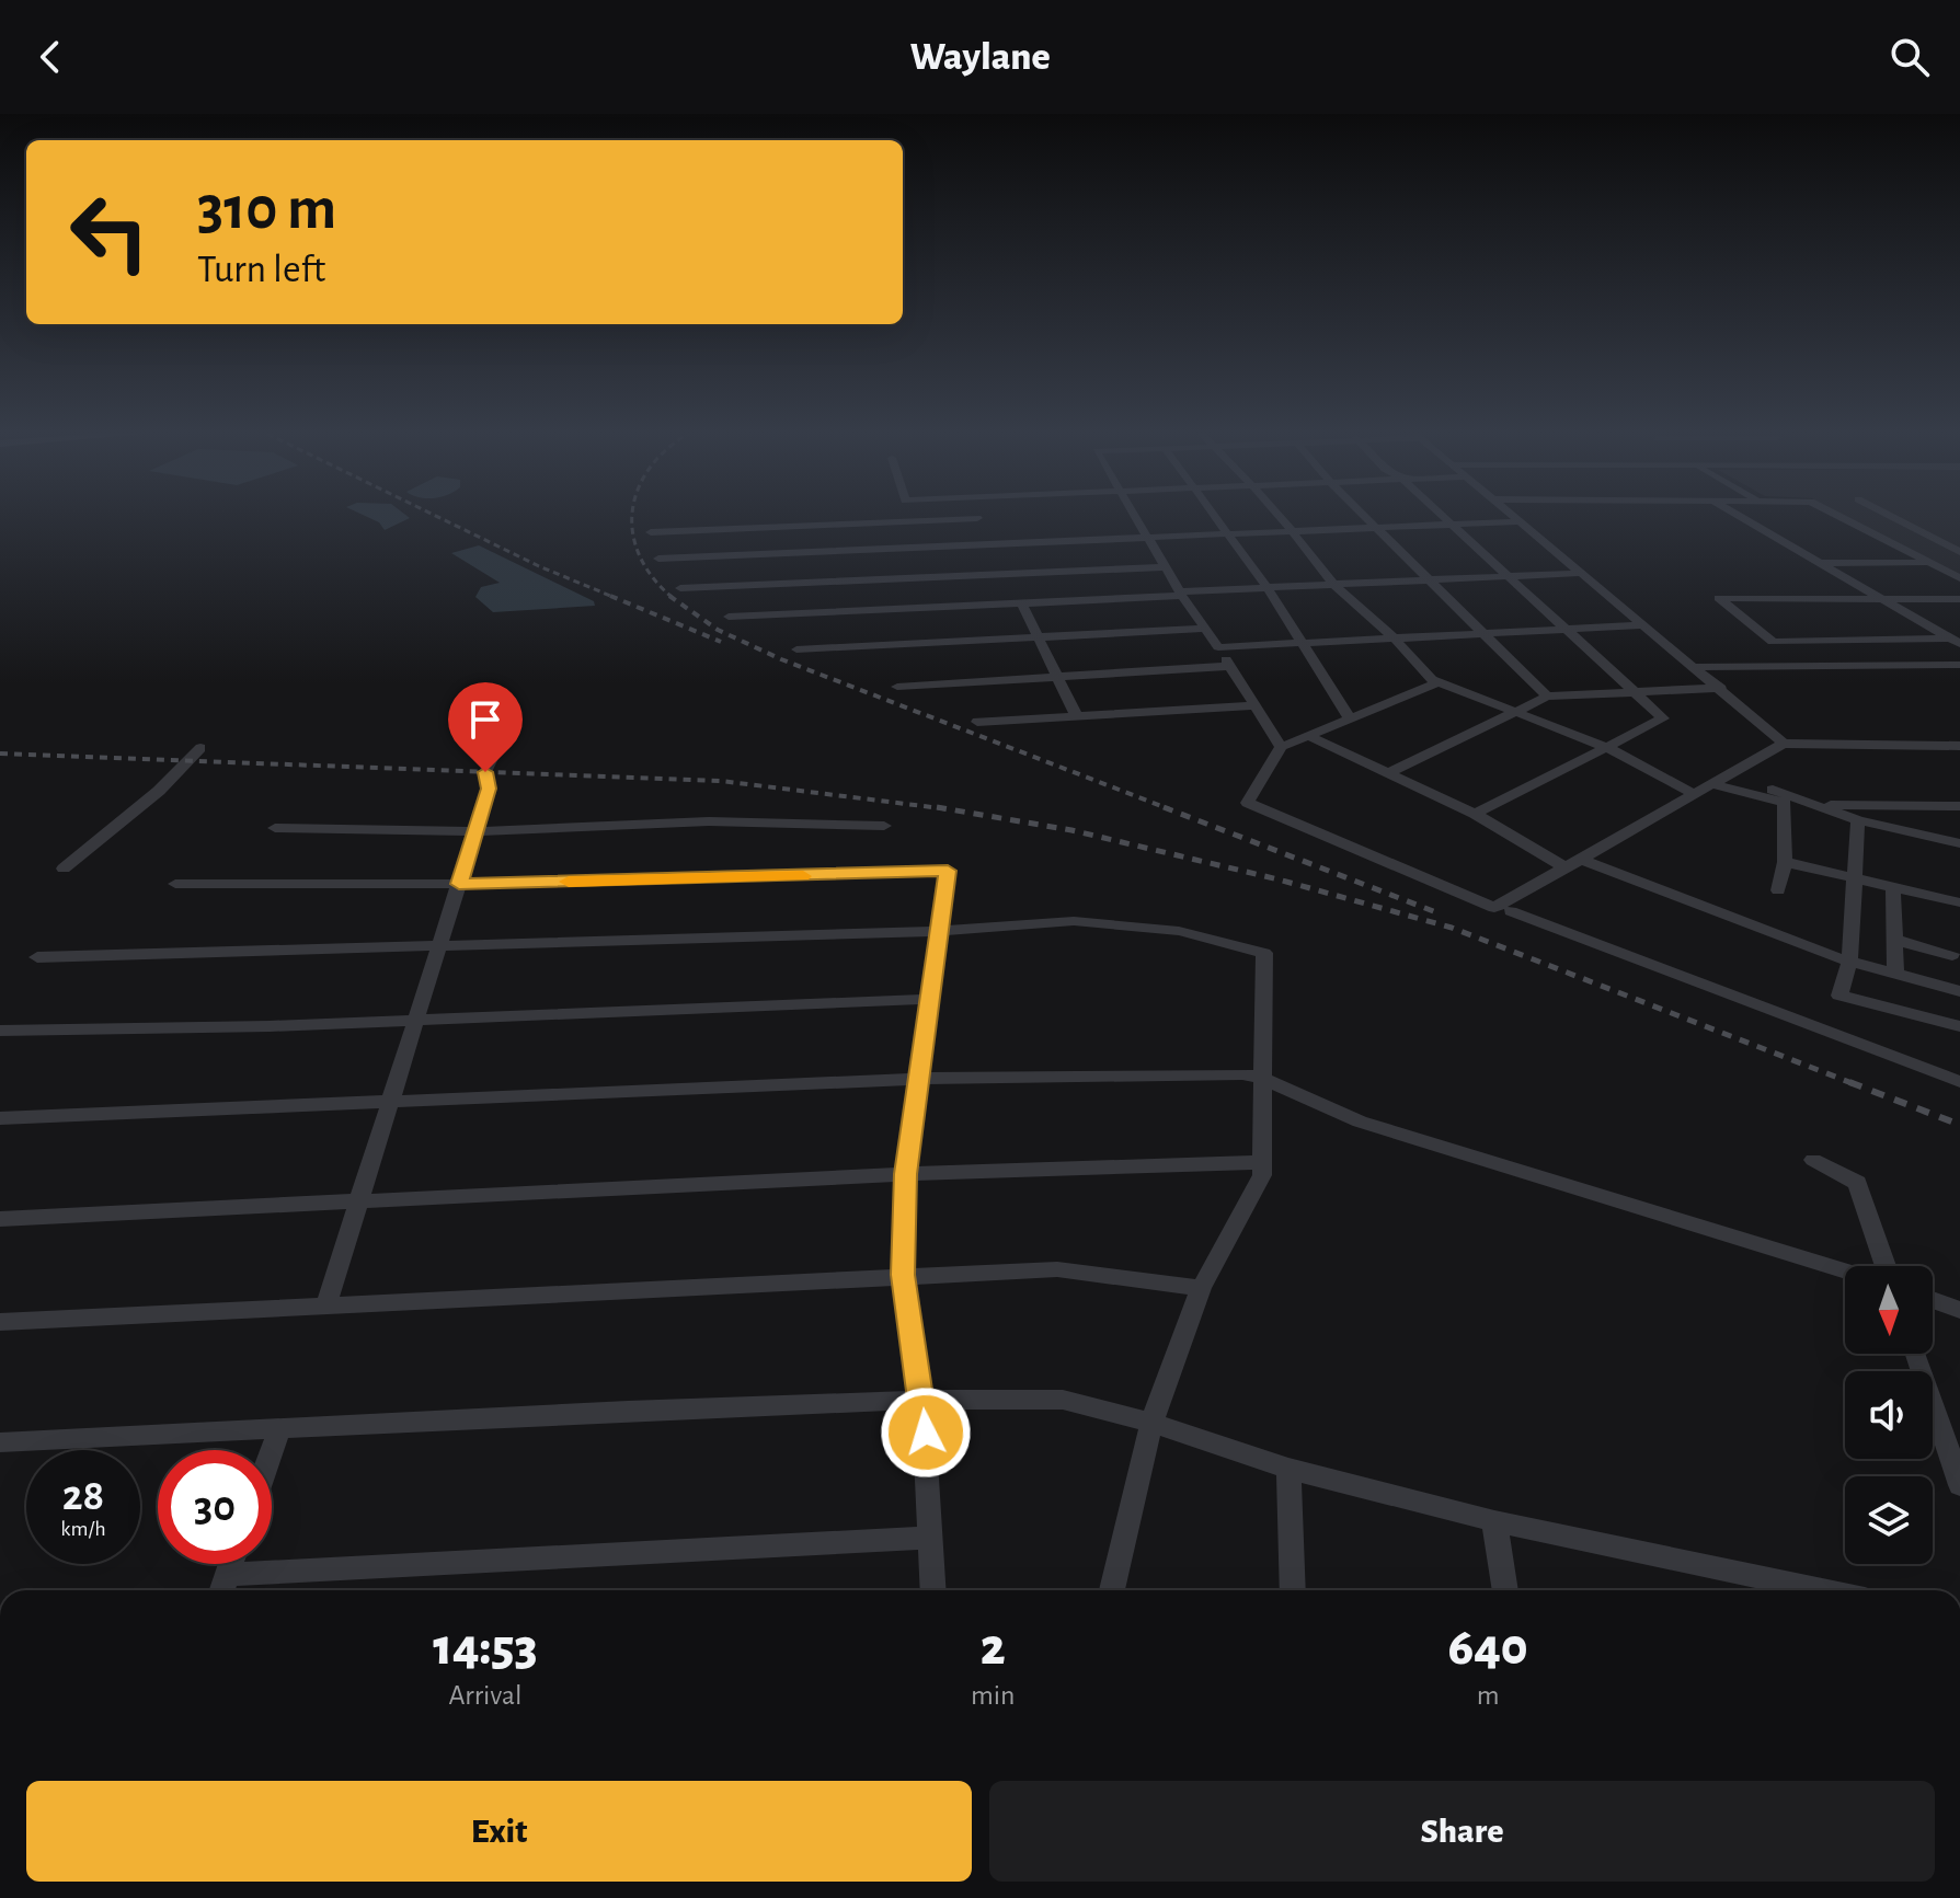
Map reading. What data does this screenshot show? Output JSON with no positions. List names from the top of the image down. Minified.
{"north":"bottom","page":{"header":"Waylane","turn":["310 m","Turn left"],"speed":"28 km/h","limit":"30","eta":["14:53","Arrival","2","min","640","m"],"buttons":["Exit","Share"]}}
